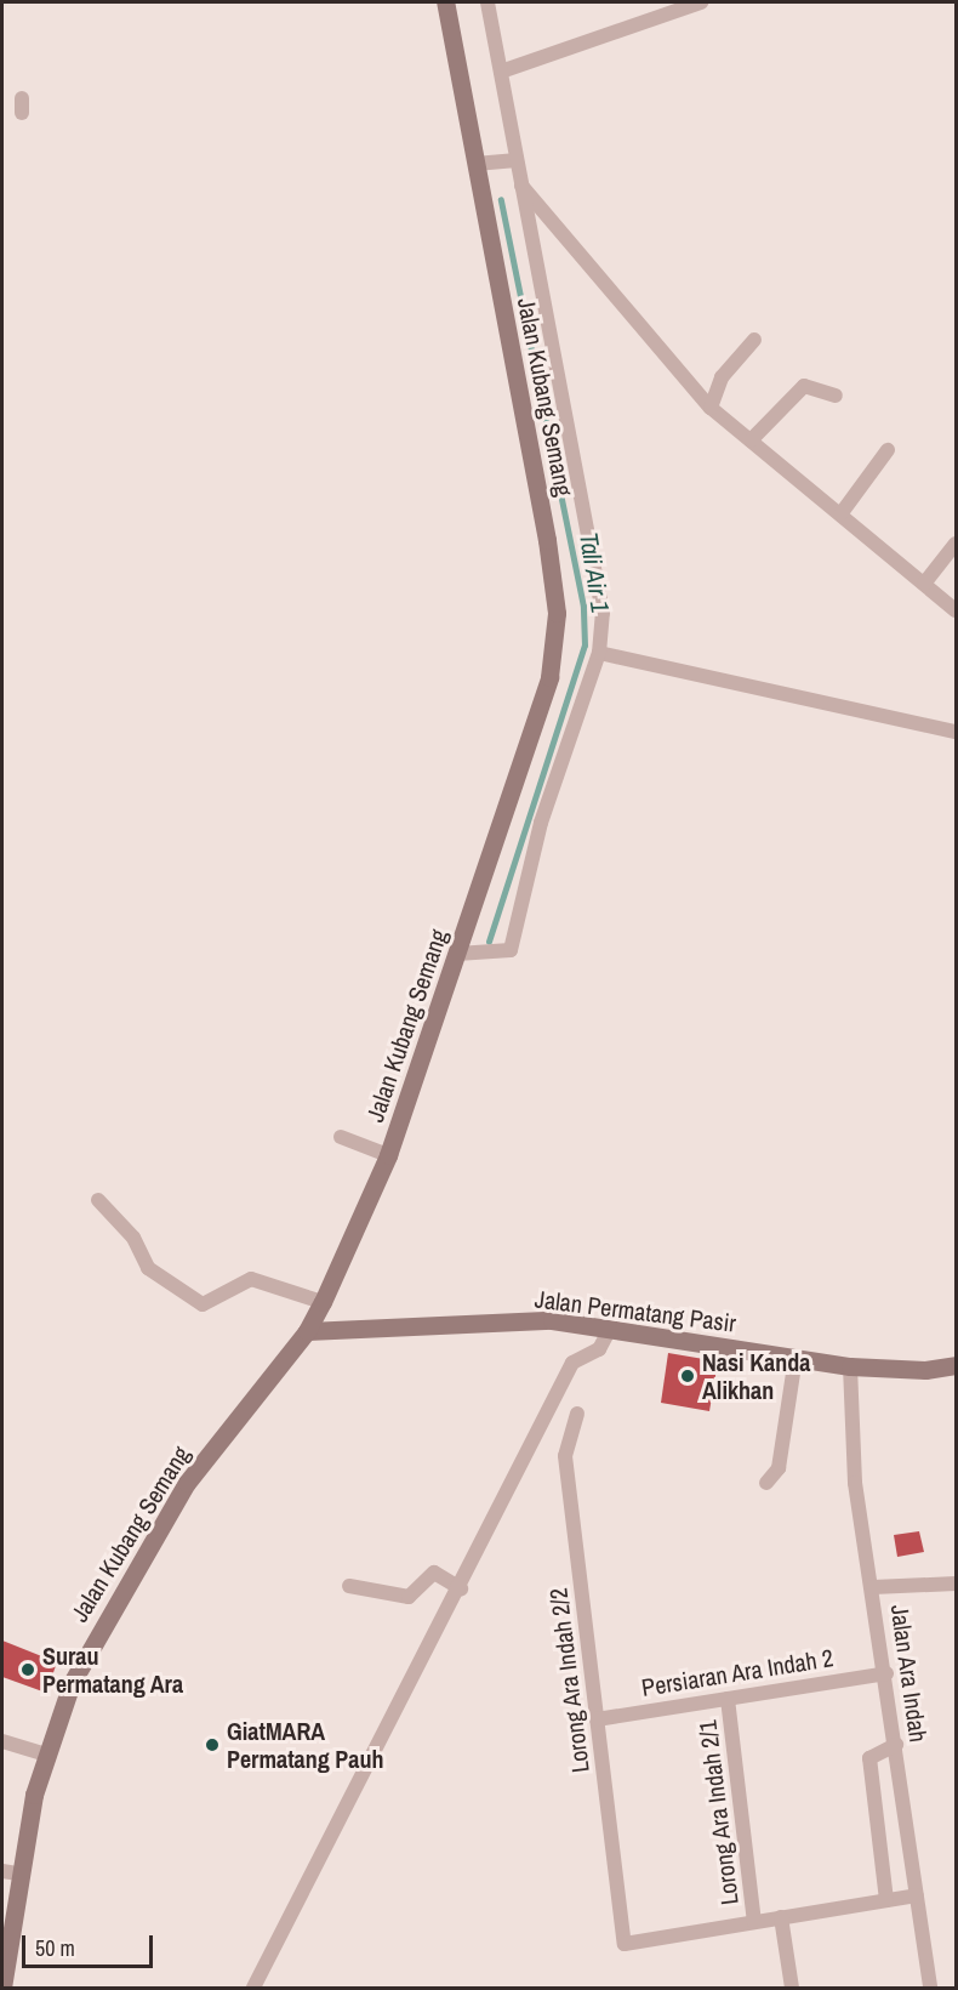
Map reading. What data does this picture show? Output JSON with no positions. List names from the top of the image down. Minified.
{"streets":{"main road":["Jalan Kubang Semang","Jalan Permatang Pasir"],"street":["Persiaran Ara Indah 2","Jalan Ara Indah","Lorong Ara Indah 2/2","Lorong Ara Indah 2/1"]},"crossings":[["Jalan Kubang Semang","Jalan Permatang Pasir"],["Jalan Permatang Pasir","Jalan Ara Indah"],["Persiaran Ara Indah 2","Jalan Ara Indah"],["Persiaran Ara Indah 2","Lorong Ara Indah 2/2"],["Persiaran Ara Indah 2","Lorong Ara Indah 2/1"],["Lorong Ara Indah 2/2","Lorong Ara Indah 2/1"]],"water":["Tali Air 1"],"places":["Nasi Kanda Alikhan","Surau Permatang Ara","GiatMARA Permatang Pauh"],"scale_bar":"50 m"}
